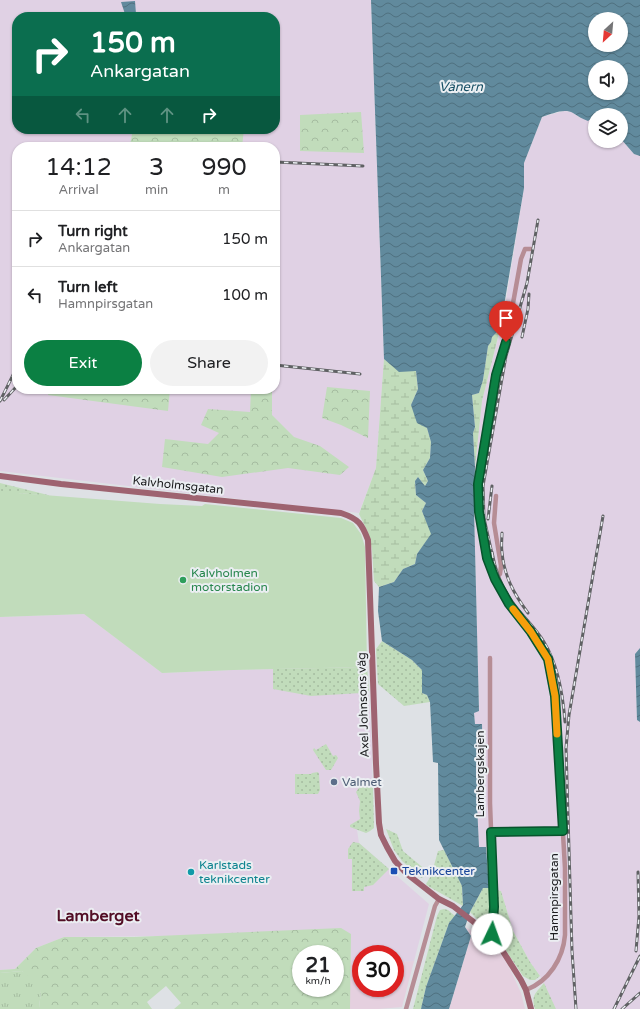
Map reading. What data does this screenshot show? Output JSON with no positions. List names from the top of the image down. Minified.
{"streets":{"street":["Kalvholmsgatan","Axel Johnsons väg","Lambergskajen","Hamnpirsgatan"]},"crossings":[["Kalvholmsgatan","Axel Johnsons väg"],["Axel Johnsons väg","Lambergskajen"],["Axel Johnsons väg","Hamnpirsgatan"]],"districts":["Lamberget"],"water":["Vänern"],"places":{"other":["Kalvholmen motorstadion","Valmet","Karlstads teknikcenter"],"transit":["Teknikcenter"]},"north":"bottom left","page":{"turn":["150 m","Ankargatan"],"eta":["14:12","Arrival","3","min","990","m"],"list":[{"name":"Turn right","note":"Ankargatan","value":"150 m"},{"name":"Turn left","note":"Hamnpirsgatan","value":"100 m"}],"buttons":["Exit","Share"],"speed":"21 km/h","limit":"30"}}
